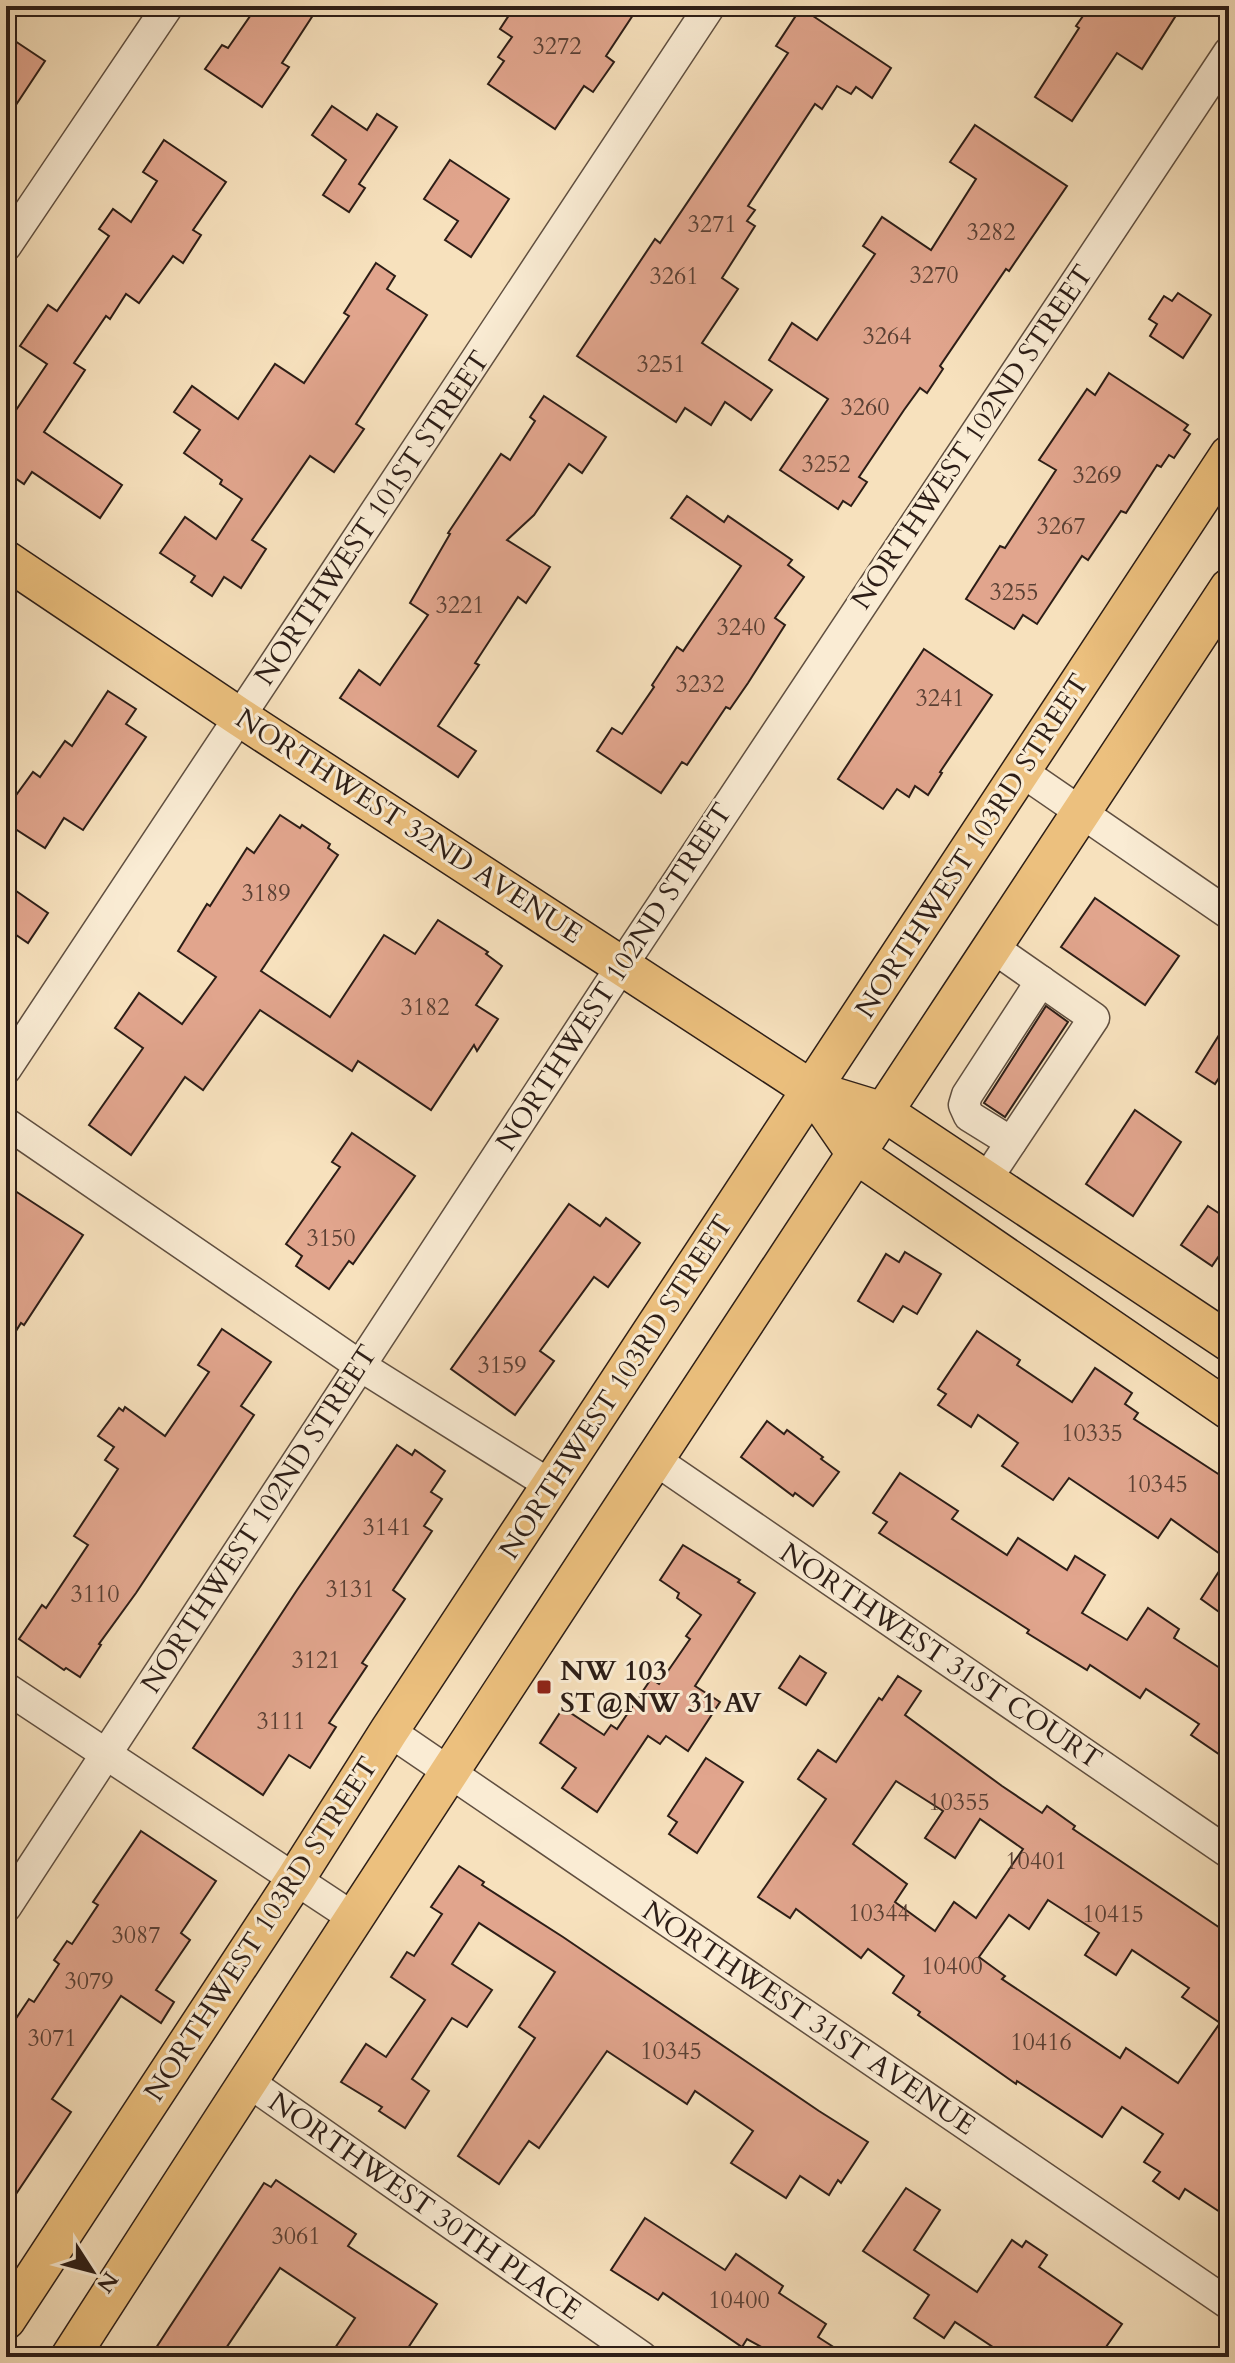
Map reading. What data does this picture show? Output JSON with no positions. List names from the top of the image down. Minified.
{"streets":{"main road":["NORTHWEST 32ND AVENUE","NORTHWEST 103RD STREET"],"street":["NORTHWEST 102ND STREET","NORTHWEST 101ST STREET","NORTHWEST 31ST COURT","NORTHWEST 31ST AVENUE","NORTHWEST 30TH PLACE"]},"crossings":[["NORTHWEST 102ND STREET","NORTHWEST 32ND AVENUE"],["NORTHWEST 101ST STREET","NORTHWEST 32ND AVENUE"],["NORTHWEST 32ND AVENUE","NORTHWEST 103RD STREET"],["NORTHWEST 103RD STREET","NORTHWEST 31ST AVENUE"]],"places":{"transit":["NW 103 ST@NW 31 AV"]},"house_numbers":["3272","3271","3282","3270","3261","3264","3251","3260","3252","3269","3267","3255","3221","3240","3232","3241","3189","3182","3150","3159","10335","10345","3141","3131","3110","3121","3111","10355","10401","10344","10415","3087","10400","3079","3071","10416","10345","3061","10400"],"north":"bottom right"}
